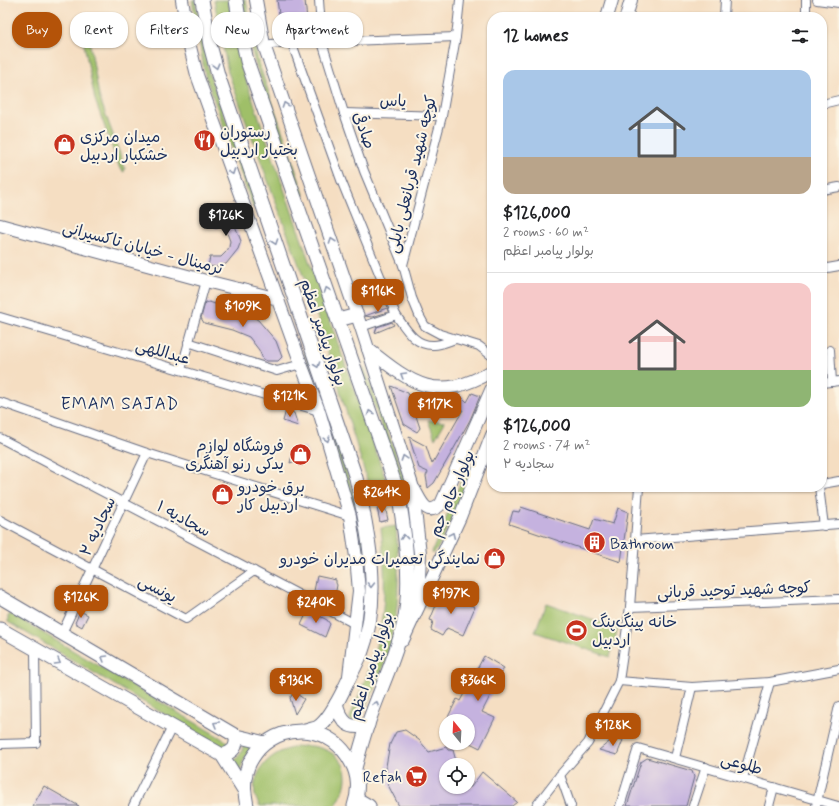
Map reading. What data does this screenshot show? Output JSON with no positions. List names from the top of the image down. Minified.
{"streets":{"main road":["ترمینال - خیابان تاکسیرانی","بولوار پیامبر اعظم","بولوار جام جم"],"street":["یاس","صادقی","کوچه شهید قربانعلی بابلی","عبداللهی","سجادیه ۱","سجادیه ۲","یونسی","کوچه شهید توحید قربانی","طلوعی"]},"crossings":[["یاس","صادقی"],["یاس","کوچه شهید قربانعلی بابلی"],["صادقی","کوچه شهید قربانعلی بابلی"],["ترمینال - خیابان تاکسیرانی","بولوار پیامبر اعظم"],["بولوار پیامبر اعظم","عبداللهی"],["بولوار پیامبر اعظم","بولوار جام جم"],["بولوار پیامبر اعظم","سجادیه ۱"],["سجادیه ۱","سجادیه ۲"],["سجادیه ۱","یونسی"],["سجادیه ۲","یونسی"]],"one_way":["بولوار جام جم"],"districts":["EMAM SAJAD"],"places":{"restaurant":["رستوران بختیار اردبیل"],"shop":["میدان مرکزی خشکبار اردبیل","فروشگاه لوازم یدکی رنو آهنگری","برق خودرو اردبیل کار","نمایندگی تعمیرات مدیران خودرو"],"building":["Bathroom"],"sports":["خانه پینگ‌پنگ اردبیل"],"supermarket":["Refah"]},"north":"top","page":{"chip":["Buy","Rent","Filters","New","Apartment"],"heading":"12 homes","list":[{"name":"$126,000","note":"2 rooms · 60 m² · بولوار پیامبر اعظم"},{"name":"$126,000","note":"2 rooms · 74 m² · سجادیه ۲"}],"price":["$126K","$116K","$109K","$121K","$117K","$264K","$197K","$126K","$240K","$136K","$366K","$128K"]}}
